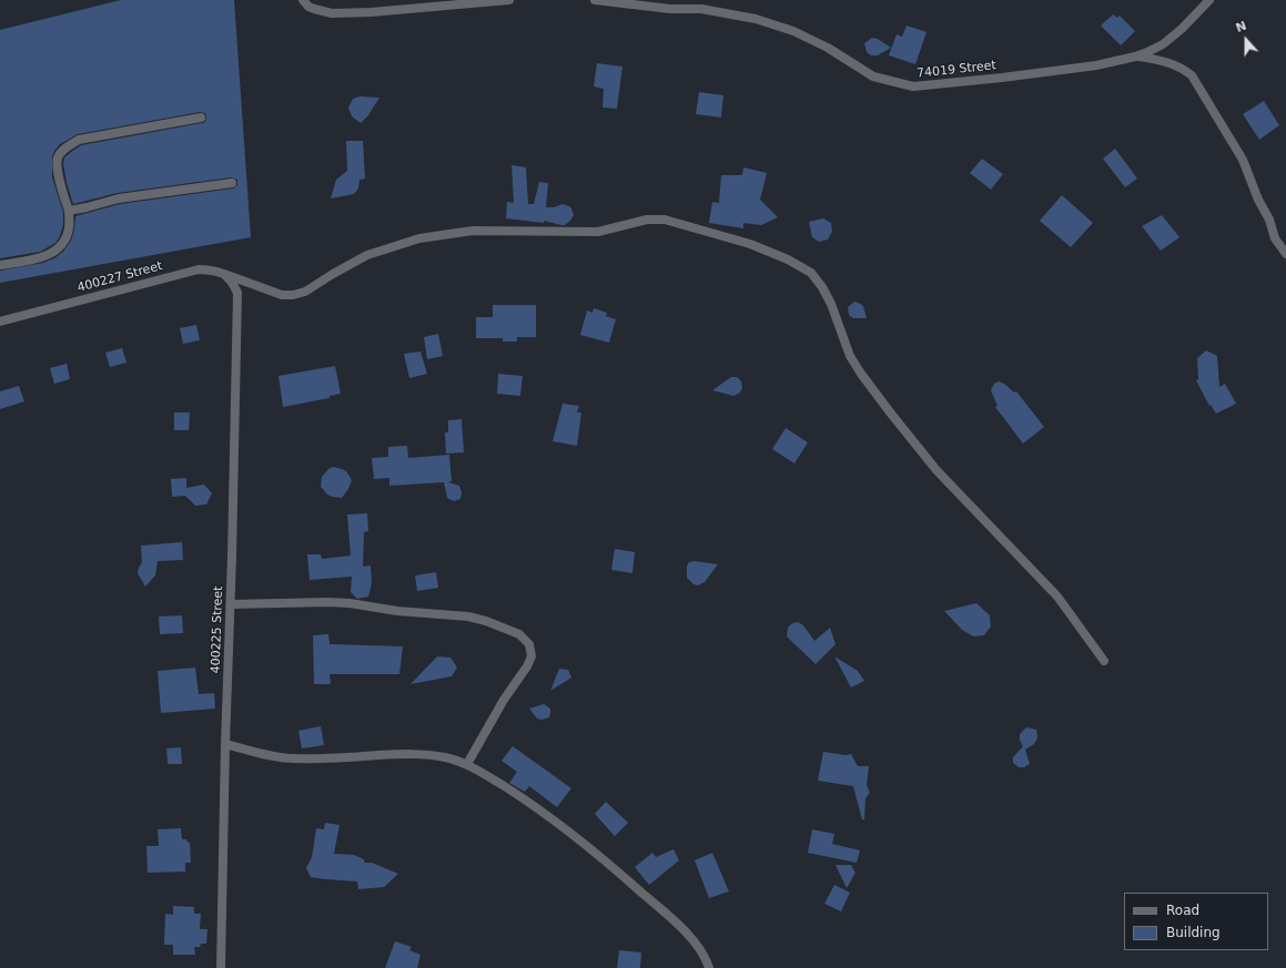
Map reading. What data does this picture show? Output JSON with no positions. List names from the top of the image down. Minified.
{"streets":{"street":["74019 Street","400227 Street","400225 Street"]},"crossings":[["400227 Street","400225 Street"]],"legend":["Road","Building"],"north":"top"}
